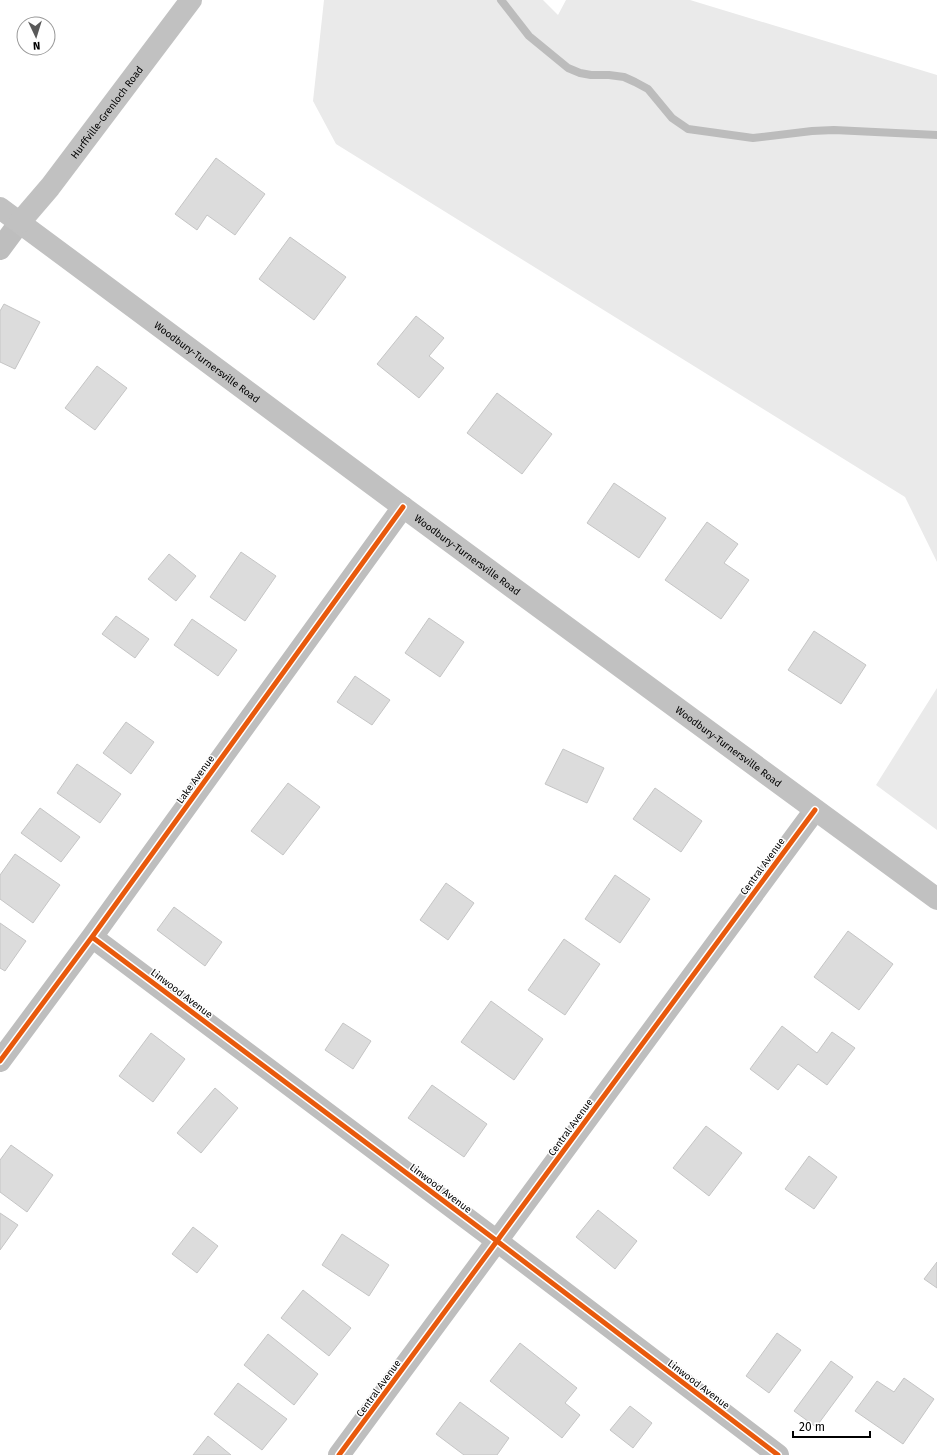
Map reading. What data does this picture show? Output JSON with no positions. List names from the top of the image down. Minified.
{"streets":{"main road":["Hurffville-Grenloch Road","Woodbury-Turnersville Road"],"street":["Lake Avenue","Central Avenue","Linwood Avenue"]},"crossings":[["Hurffville-Grenloch Road","Woodbury-Turnersville Road"],["Woodbury-Turnersville Road","Lake Avenue"],["Woodbury-Turnersville Road","Central Avenue"],["Lake Avenue","Linwood Avenue"],["Central Avenue","Linwood Avenue"]],"scale_bar":"20 m","north":"bottom"}
